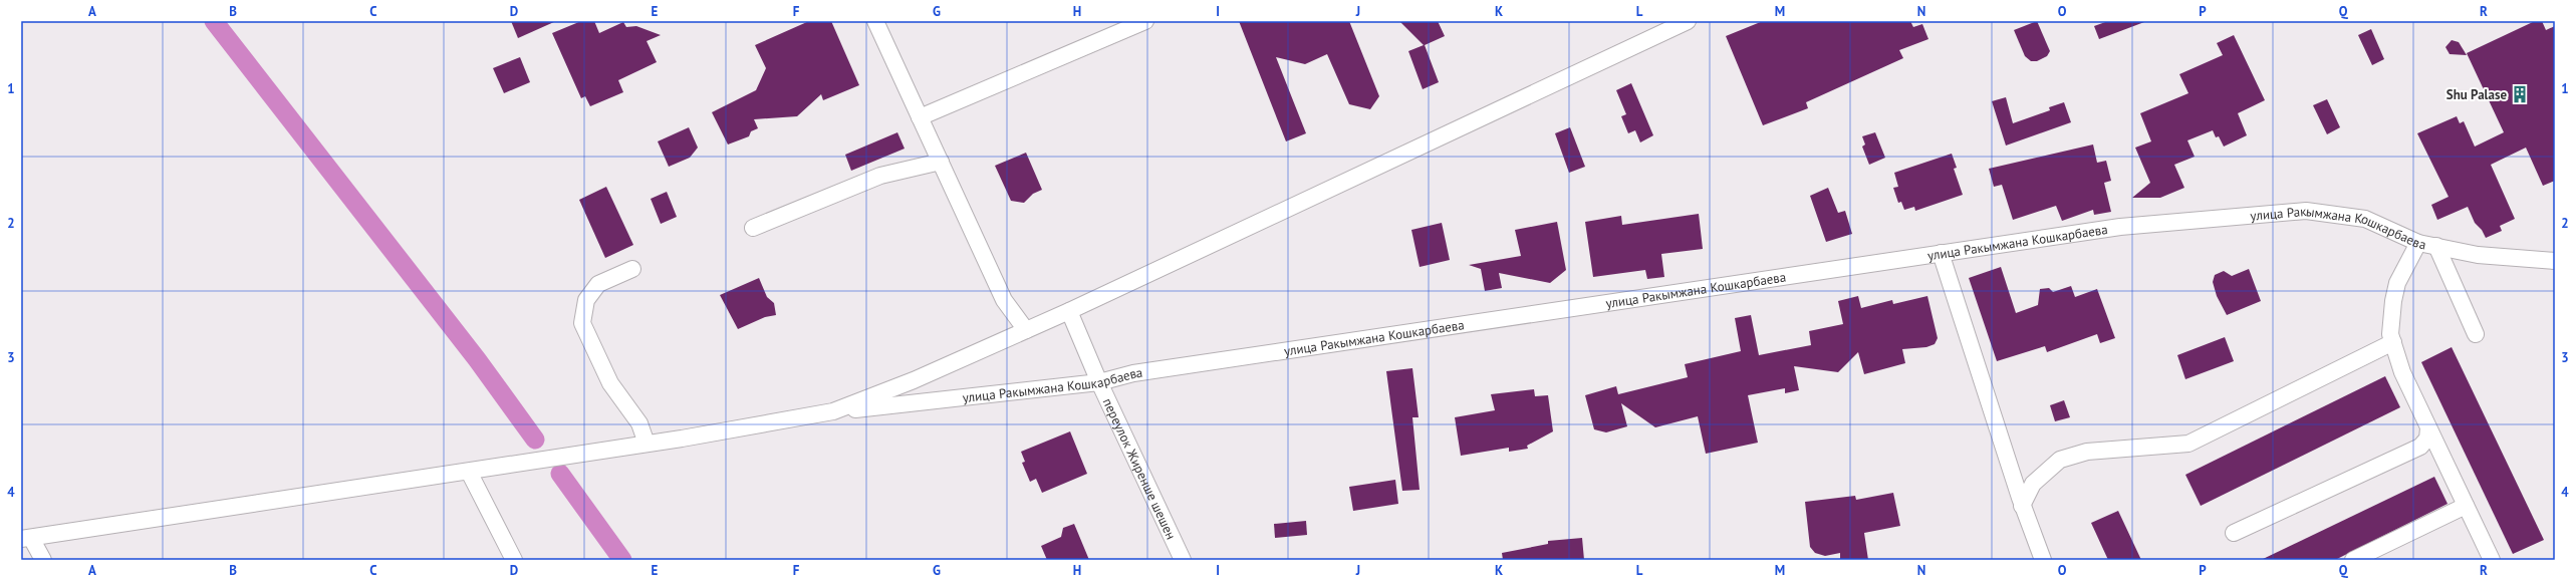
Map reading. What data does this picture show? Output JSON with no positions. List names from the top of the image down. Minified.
{"streets":{"street":["улица Ракымжана Кошкарбаева","переулок Жиренше шешен"]},"crossings":[["улица Ракымжана Кошкарбаева","переулок Жиренше шешен"]],"places":{"building":["Shu Palase"]},"grid":{"columns":["A","B","C","D","E","F","G","H","I","J","K","L","M","N","O","P","Q","R"],"rows":["1","2","3","4"]}}
